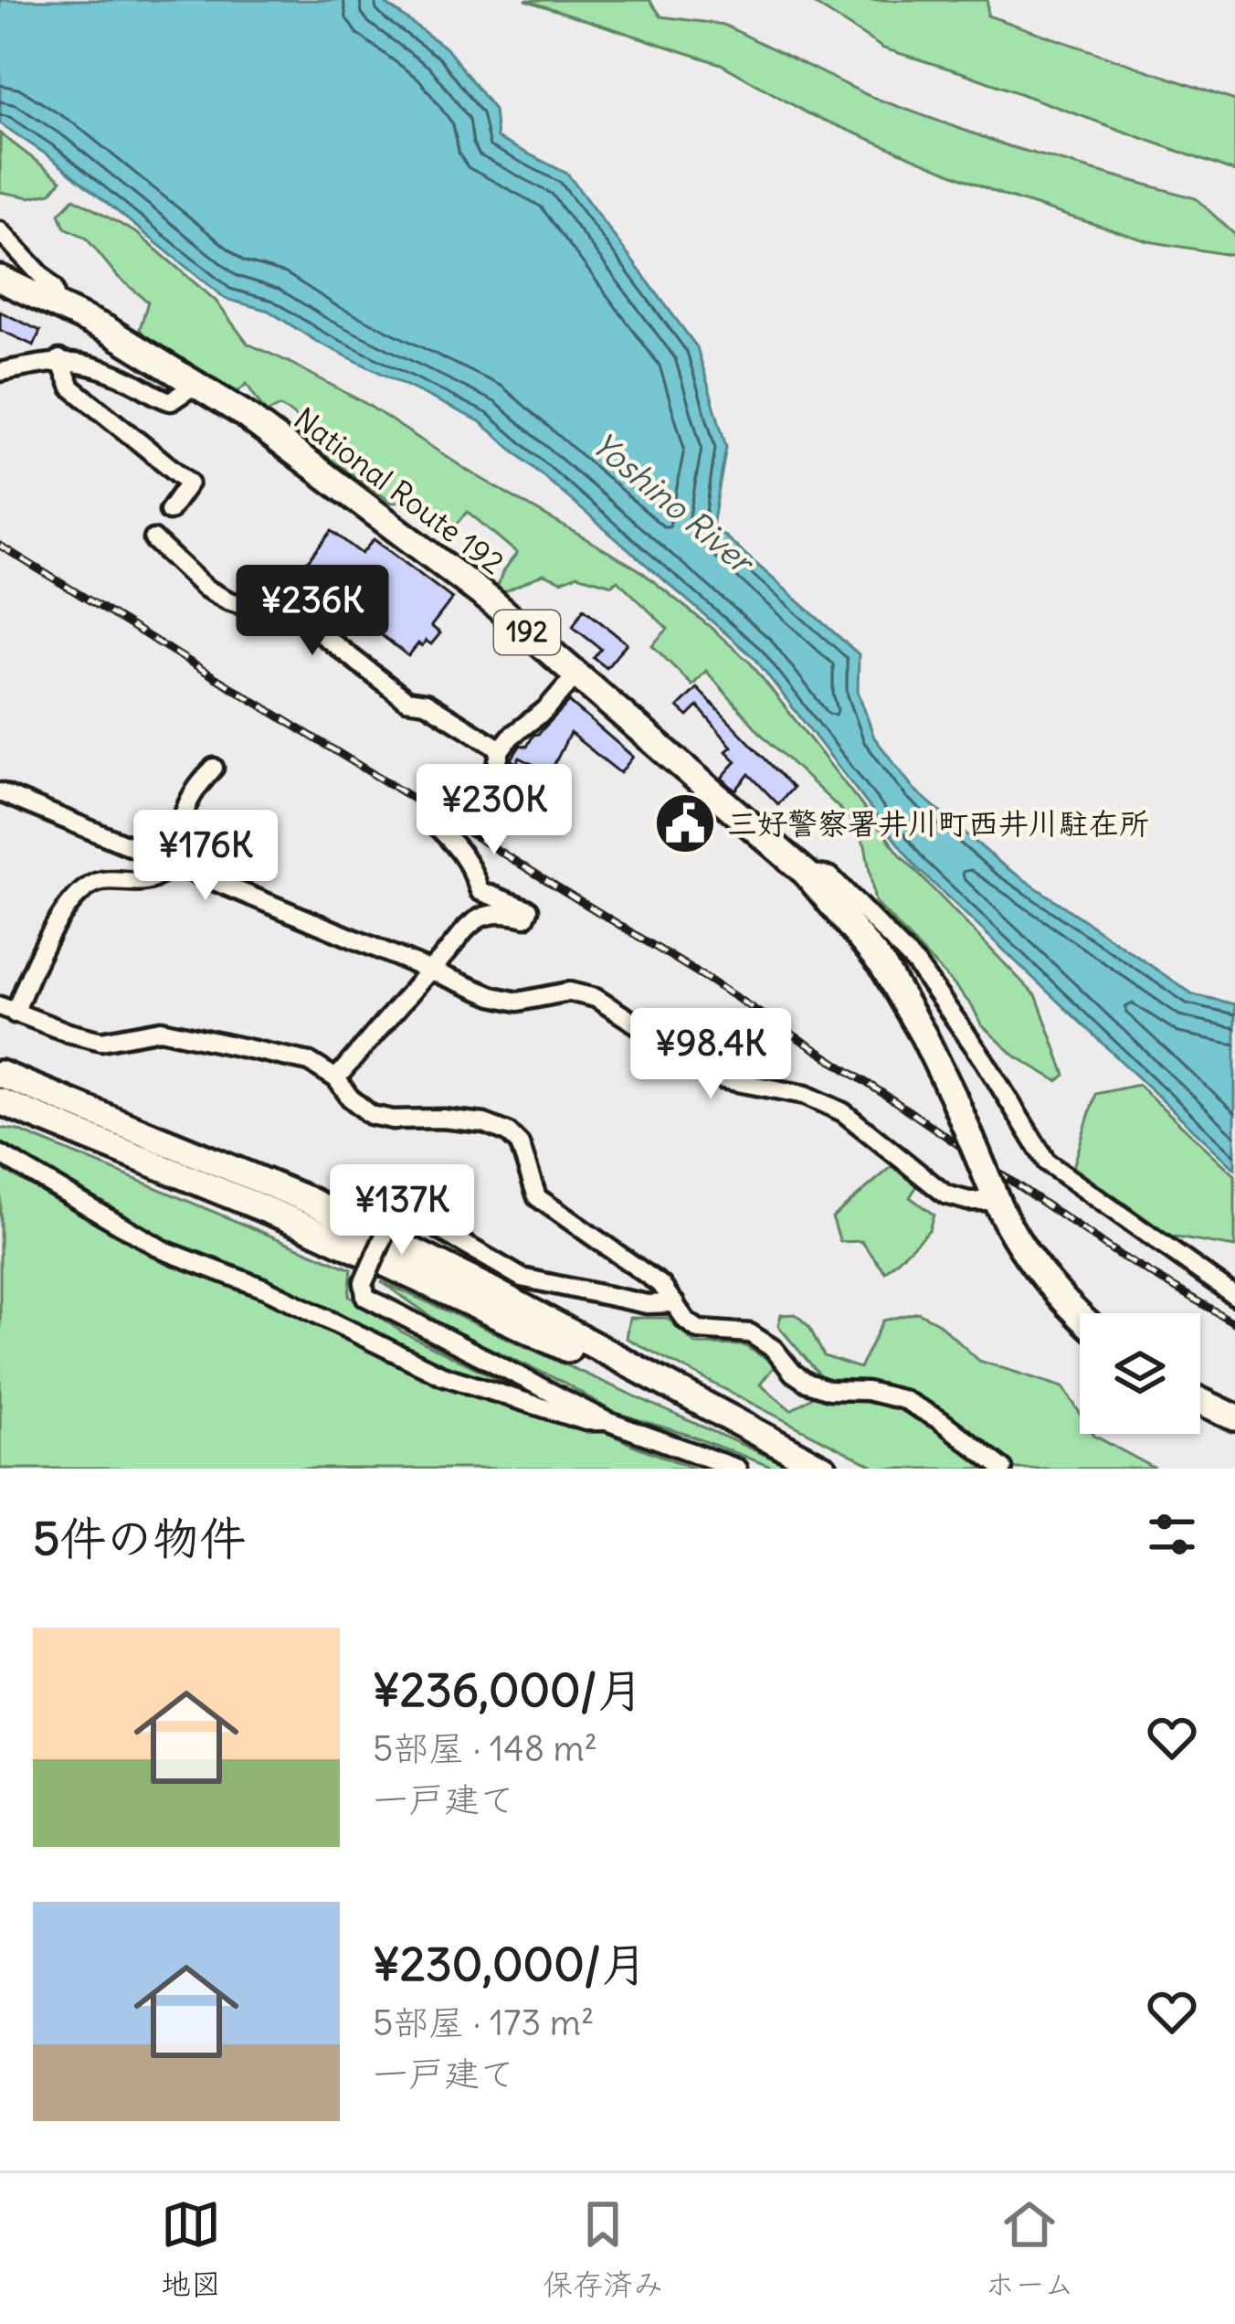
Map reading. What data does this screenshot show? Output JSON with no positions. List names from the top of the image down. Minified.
{"streets":{"highway":["National Route 192","192"]},"water":["Yoshino River"],"places":{"public building":["三好警察署井川町西井川駐在所"]},"page":{"price":["¥236K","¥230K","¥176K","¥98.4K","¥137K"],"heading":"5件の物件","list":[{"name":"¥236,000/月","note":"5部屋 · 148 m² · 一戸建て"},{"name":"¥230,000/月","note":"5部屋 · 173 m² · 一戸建て"}],"tabs":["地図","保存済み","ホーム"]}}
